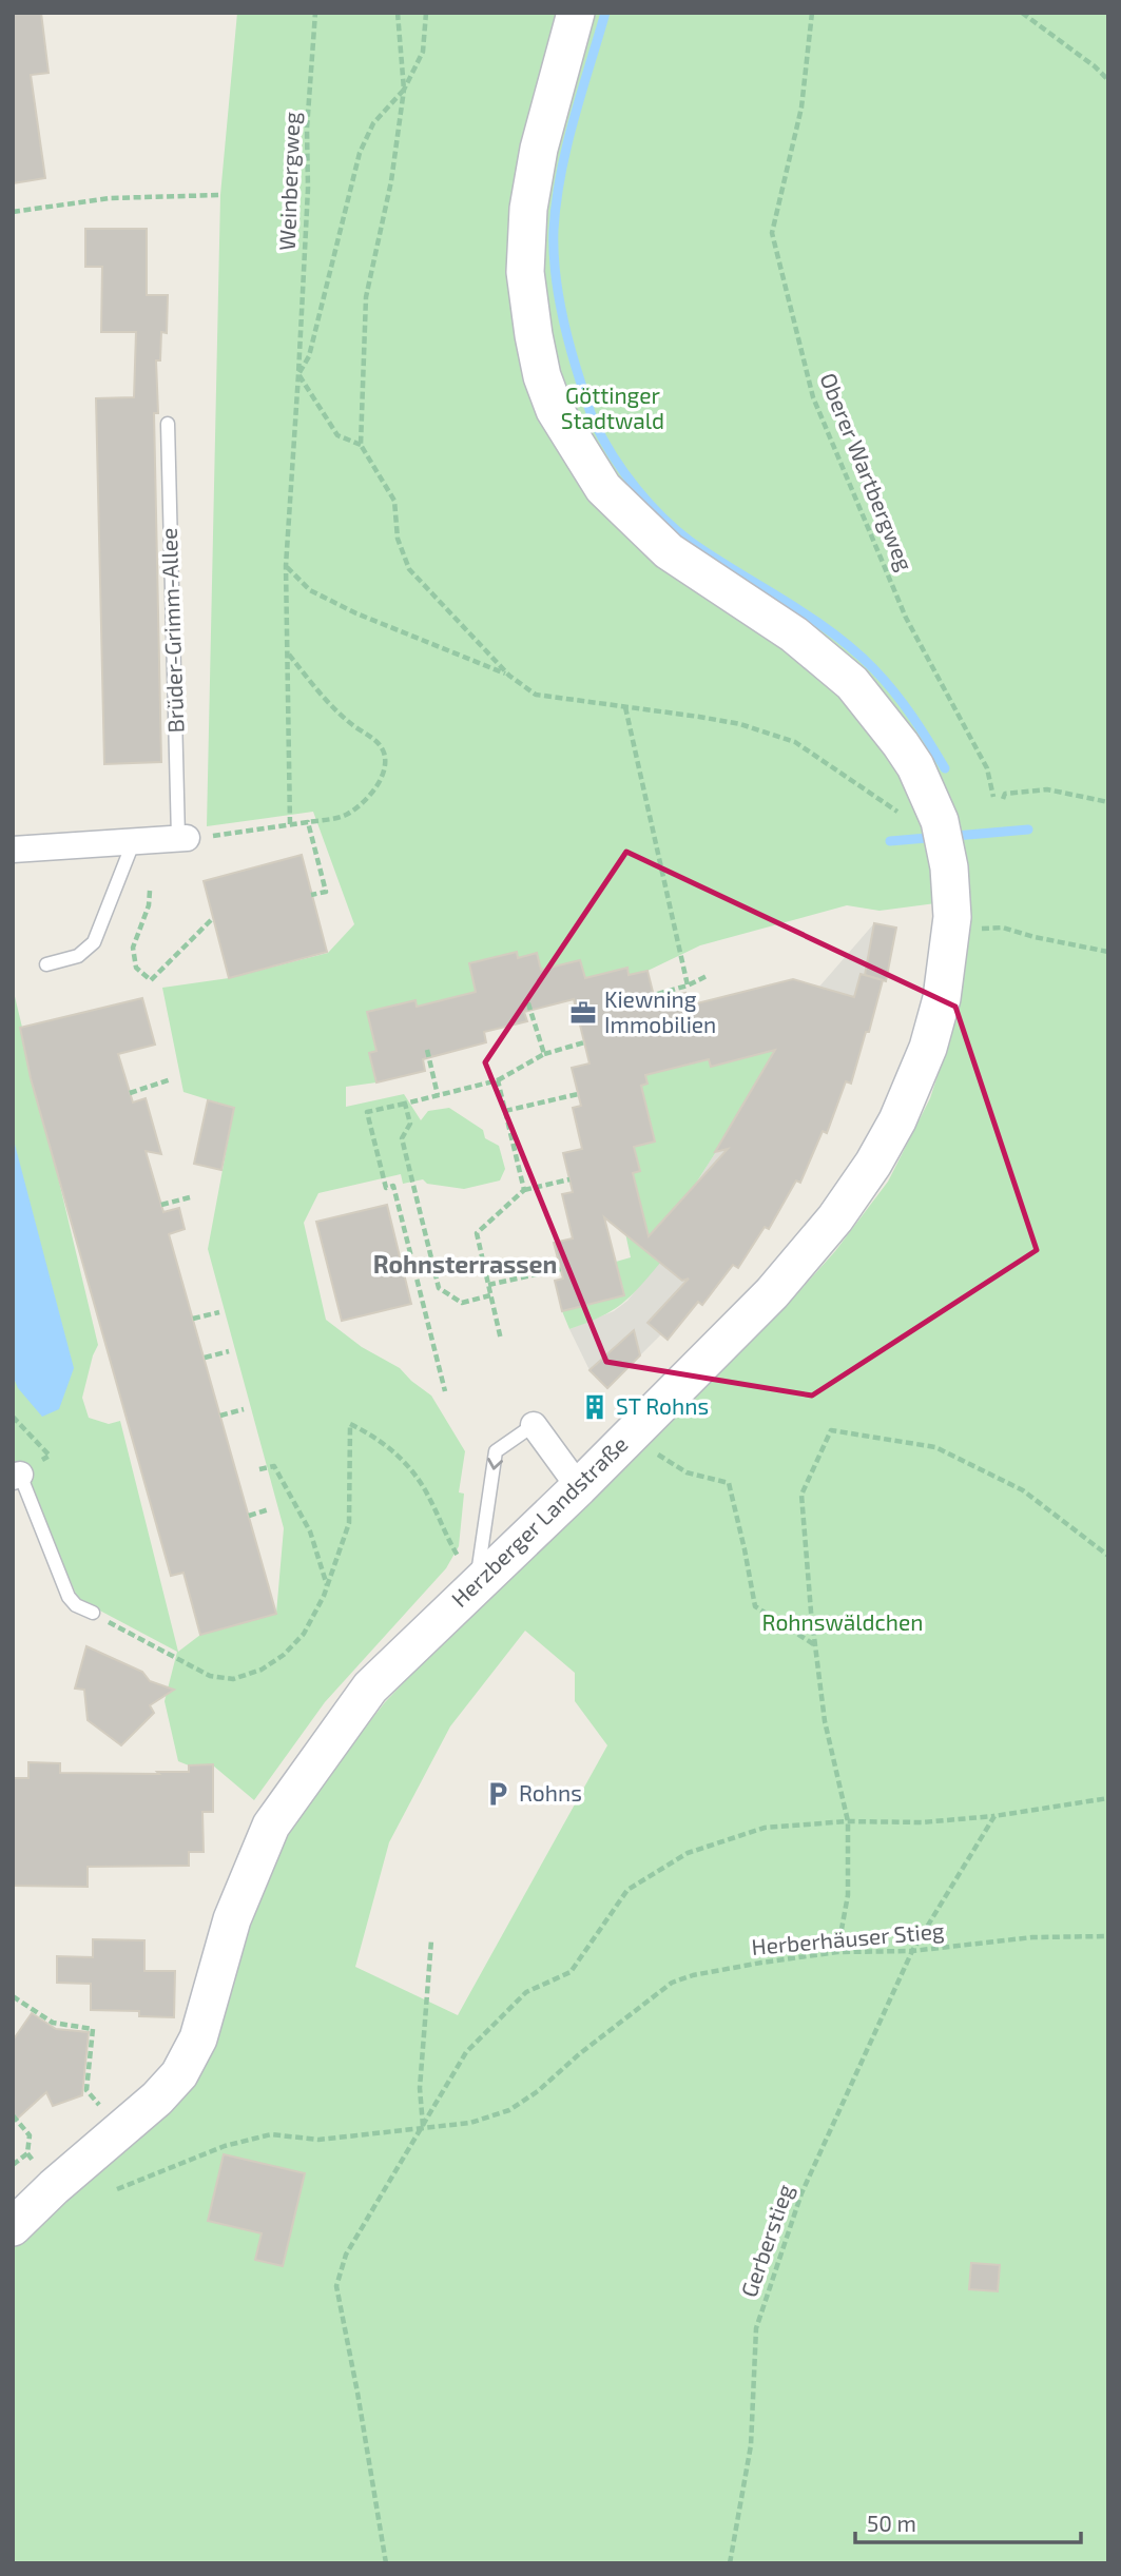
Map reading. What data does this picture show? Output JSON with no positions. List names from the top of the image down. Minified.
{"streets":{"street":["Herzberger Landstraße"],"lane":["Brüder-Grimm-Allee"],"path":["Weinbergweg","Oberer Wartbergweg","Herberhäuser Stieg","Gerberstieg"]},"crossings":[["Herberhäuser Stieg","Gerberstieg"]],"districts":["Rohnsterrassen"],"parks":["Göttinger Stadtwald","Rohnswäldchen"],"places":{"office":["Kiewning Immobilien"],"building":["ST Rohns"],"parking":["Rohns"]},"scale_bar":"50 m"}
